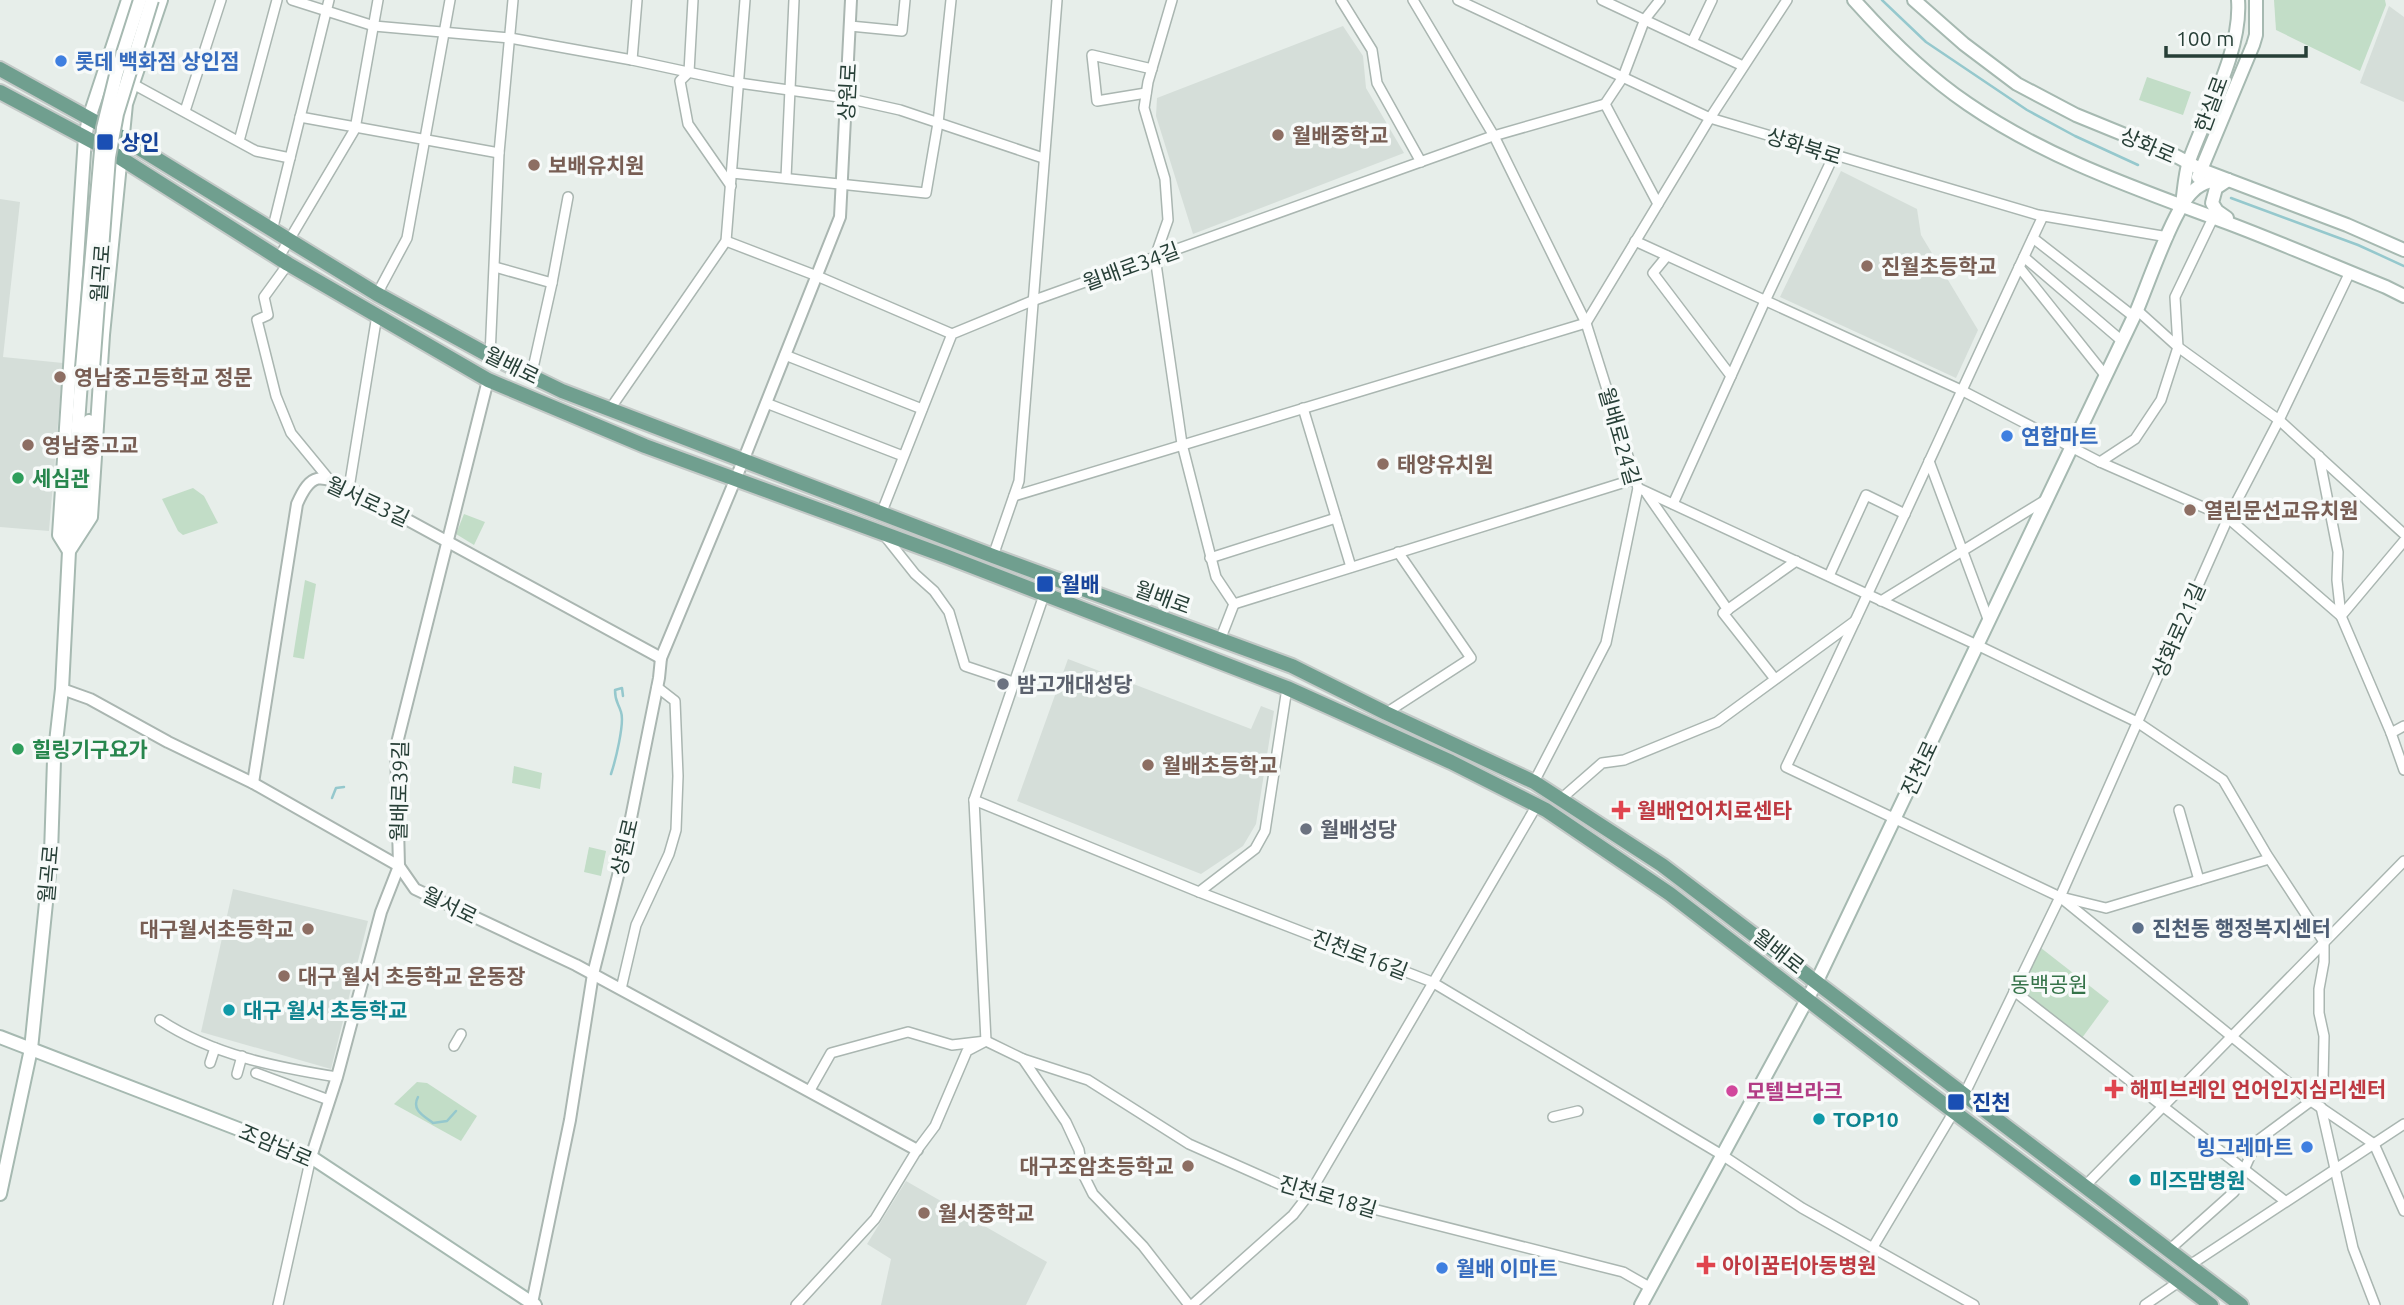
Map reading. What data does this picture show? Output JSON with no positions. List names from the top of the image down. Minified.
{"streets":{"main road":["한실로","상화로","월곡로","월배로","진천로","조암남로"],"street":["상원로","상화북로","월배로34길","월배로24길","월서로3길","상화로21길","월배로39길","월서로","진천로16길","진천로18길"]},"crossings":[["상원로","월배로"],["상원로","월서로3길"],["상원로","월서로"],["상원로","조암남로"],["한실로","상화로"],["한실로","진천로"],["상화북로","진천로"],["월배로34길","월배로24길"],["월곡로","월서로"],["월곡로","조암남로"],["월배로","월배로24길"],["월배로","상화로21길"],["월배로","진천로"],["월배로","월배로39길"],["월서로3길","월배로39길"],["월서로3길","월서로"],["진천로","진천로16길"],["진천로","진천로18길"],["월배로39길","월서로"],["월배로39길","조암남로"]],"parks":["동백공원"],"places":{"other":["롯데 백화점 상인점","월배중학교","보배유치원","진월초등학교","영남중고등학교 정문","연합마트","영남중고교","태양유치원","세심관","열린문선교유치원","밤고개대성당","힐링기구요가","월배초등학교","월배성당","진천동 행정복지센터","대구월서초등학교","대구 월서 초등학교 운동장","대구 월서 초등학교","모텔브라크","TOP10","빙그레마트","대구조암초등학교","미즈맘병원","월서중학교","월배 이마트"],"transit":["상인","월배","진천"],"health":["월배언어치료센타","해피브레인 언어인지심리센터","아이꿈터아동병원"]},"scale_bar":"100 m"}
